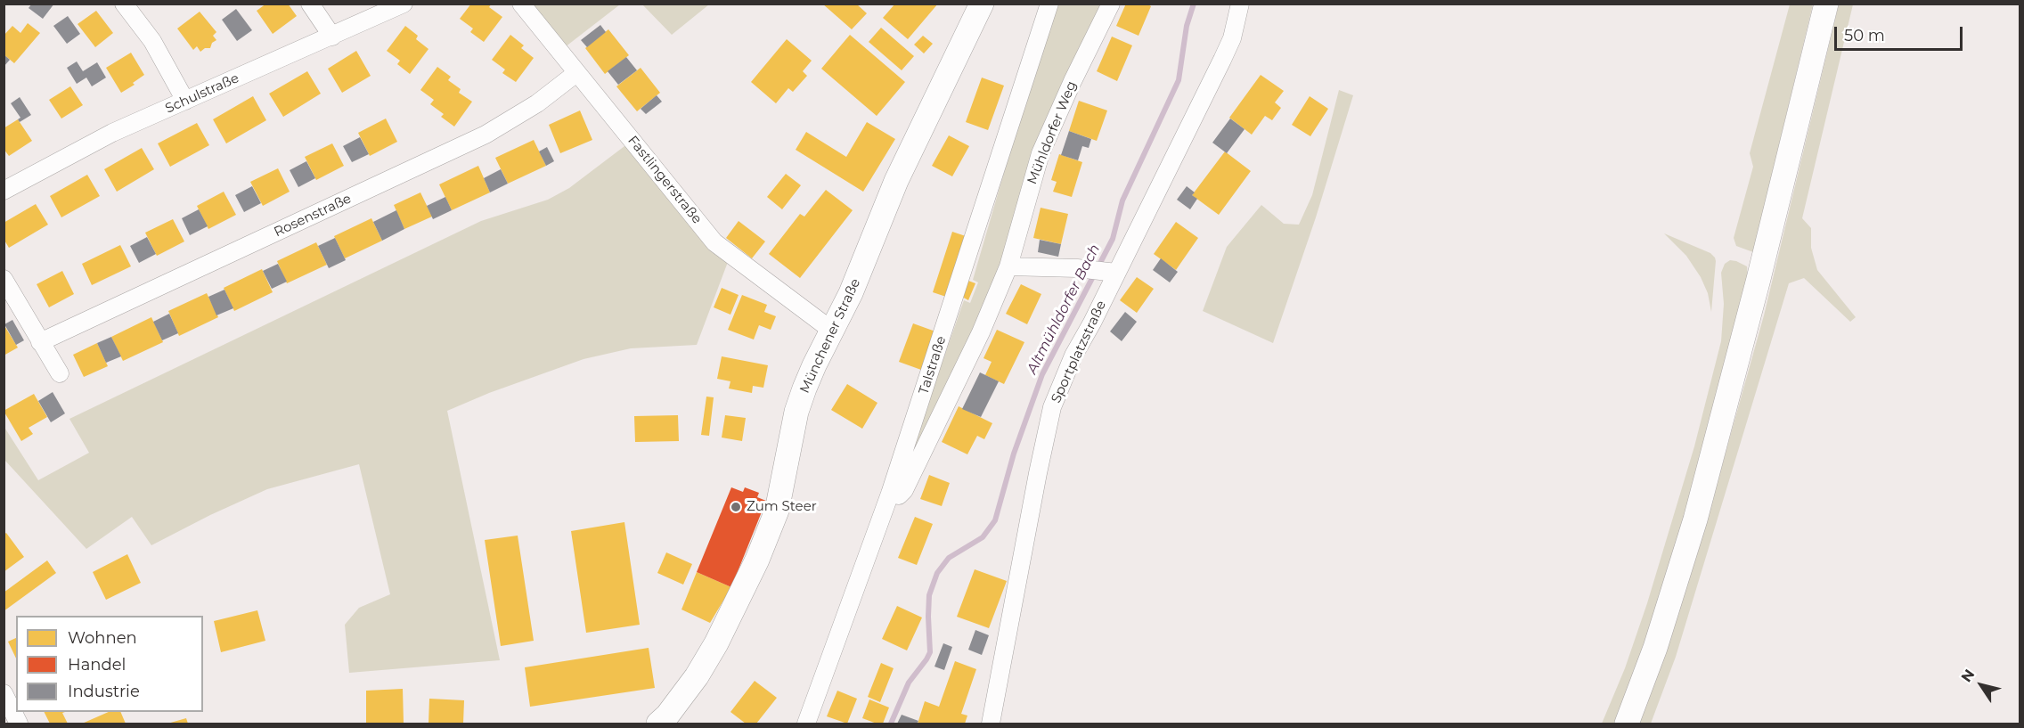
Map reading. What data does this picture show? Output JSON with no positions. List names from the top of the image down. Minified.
{"streets":{"street":["Schulstraße","Mühldorfer Weg","Fastlingerstraße","Rosenstraße","Münchener Straße","Sportplatzstraße","Talstraße"]},"crossings":[["Mühldorfer Weg","Talstraße"],["Fastlingerstraße","Rosenstraße"],["Fastlingerstraße","Münchener Straße"]],"water":["Altmühldorfer Bach"],"places":["Zum Steer"],"legend":["Wohnen","Handel","Industrie"],"scale_bar":"50 m","north":"top left"}
